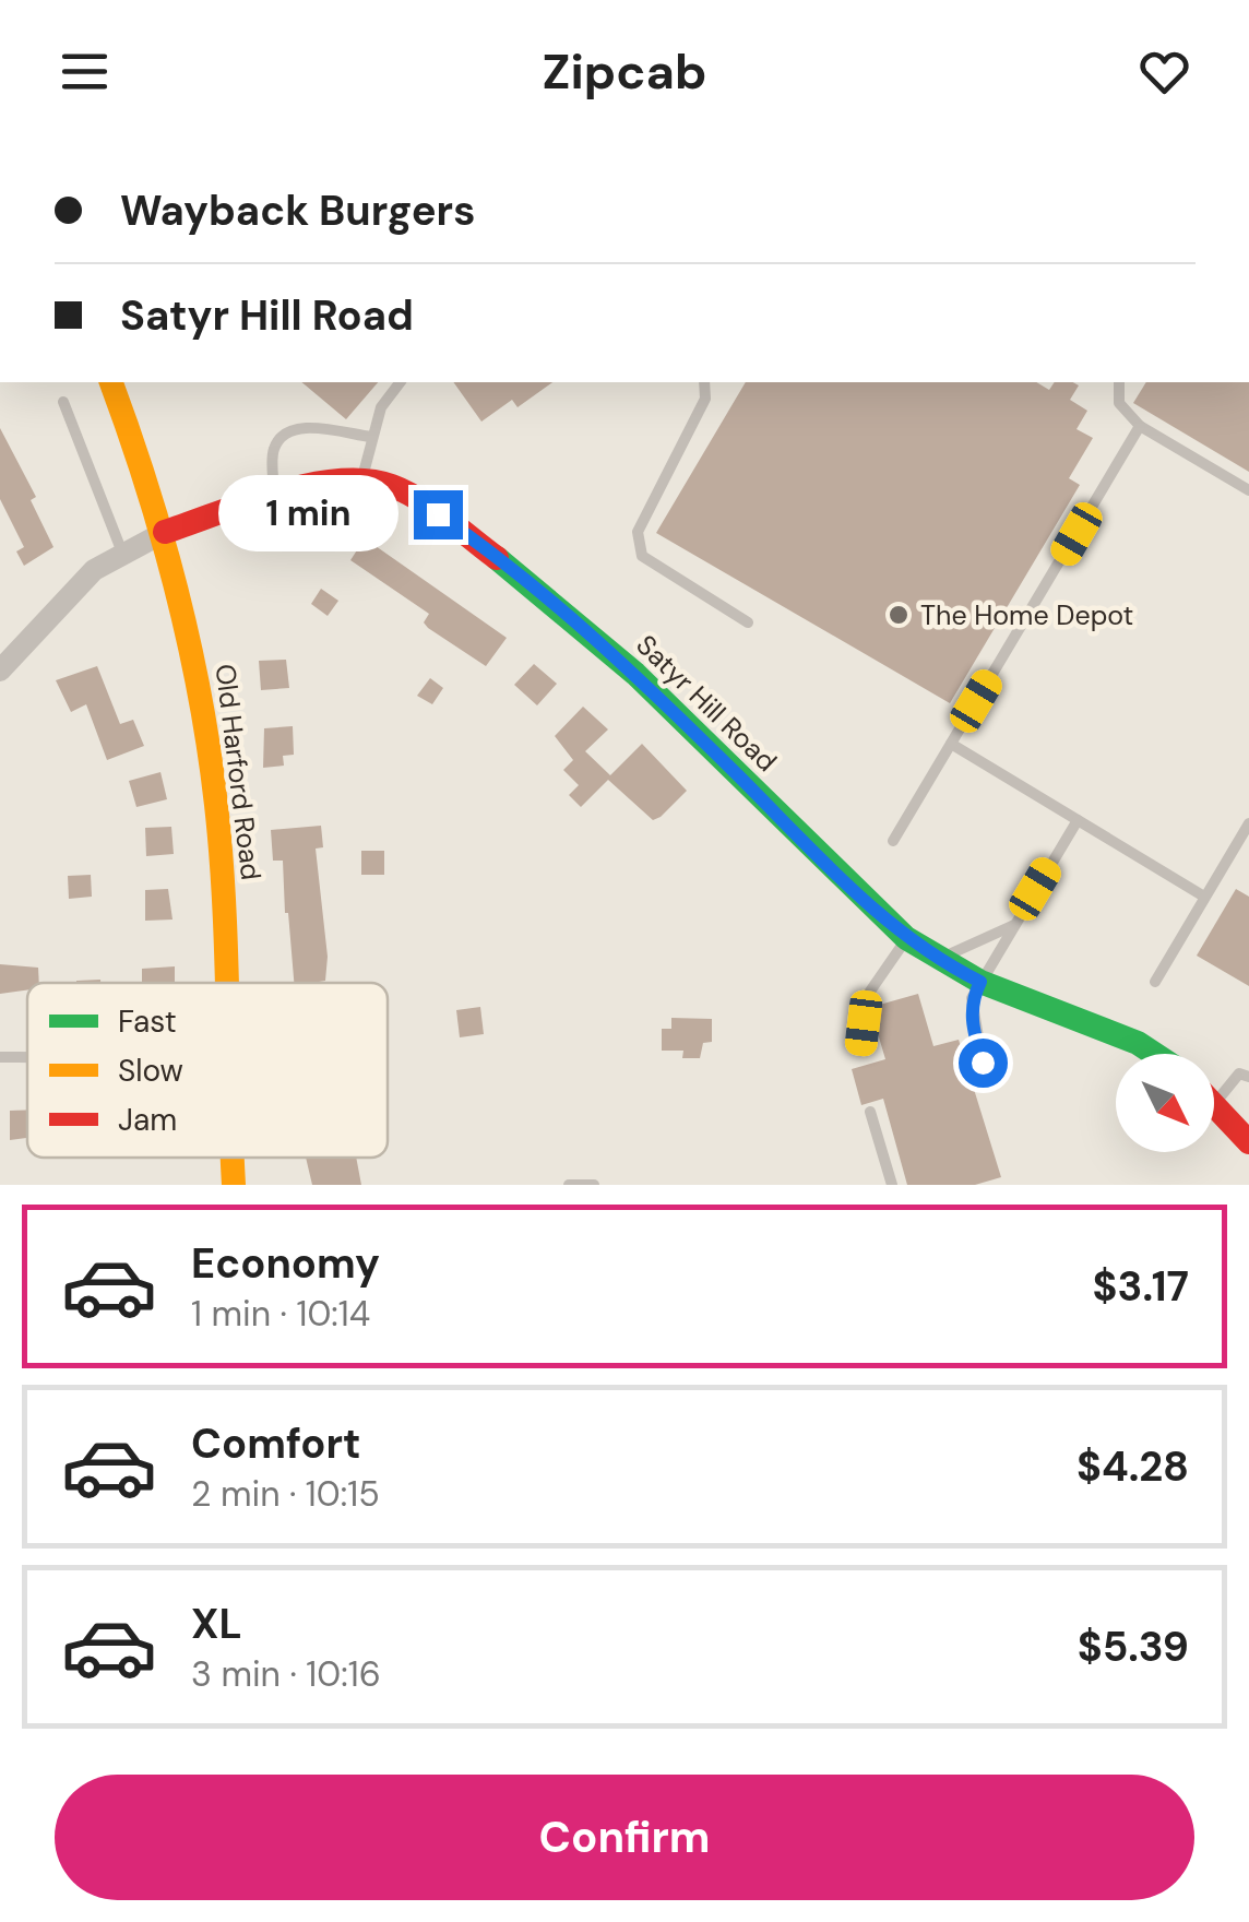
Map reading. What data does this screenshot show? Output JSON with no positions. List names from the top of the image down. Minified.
{"streets":{"main road":["Satyr Hill Road","Old Harford Road"]},"crossings":[["Satyr Hill Road","Old Harford Road"]],"places":["The Home Depot"],"legend":["Fast","Slow","Jam"],"north":"bottom right","page":{"header":"Zipcab","banner":["Wayback Burgers","Satyr Hill Road"],"bubble":"1 min","list":[{"name":"Economy","note":"1 min · 10:14","value":"$3.17"},{"name":"Comfort","note":"2 min · 10:15","value":"$4.28"},{"name":"XL","note":"3 min · 10:16","value":"$5.39"}],"buttons":"Confirm"}}
